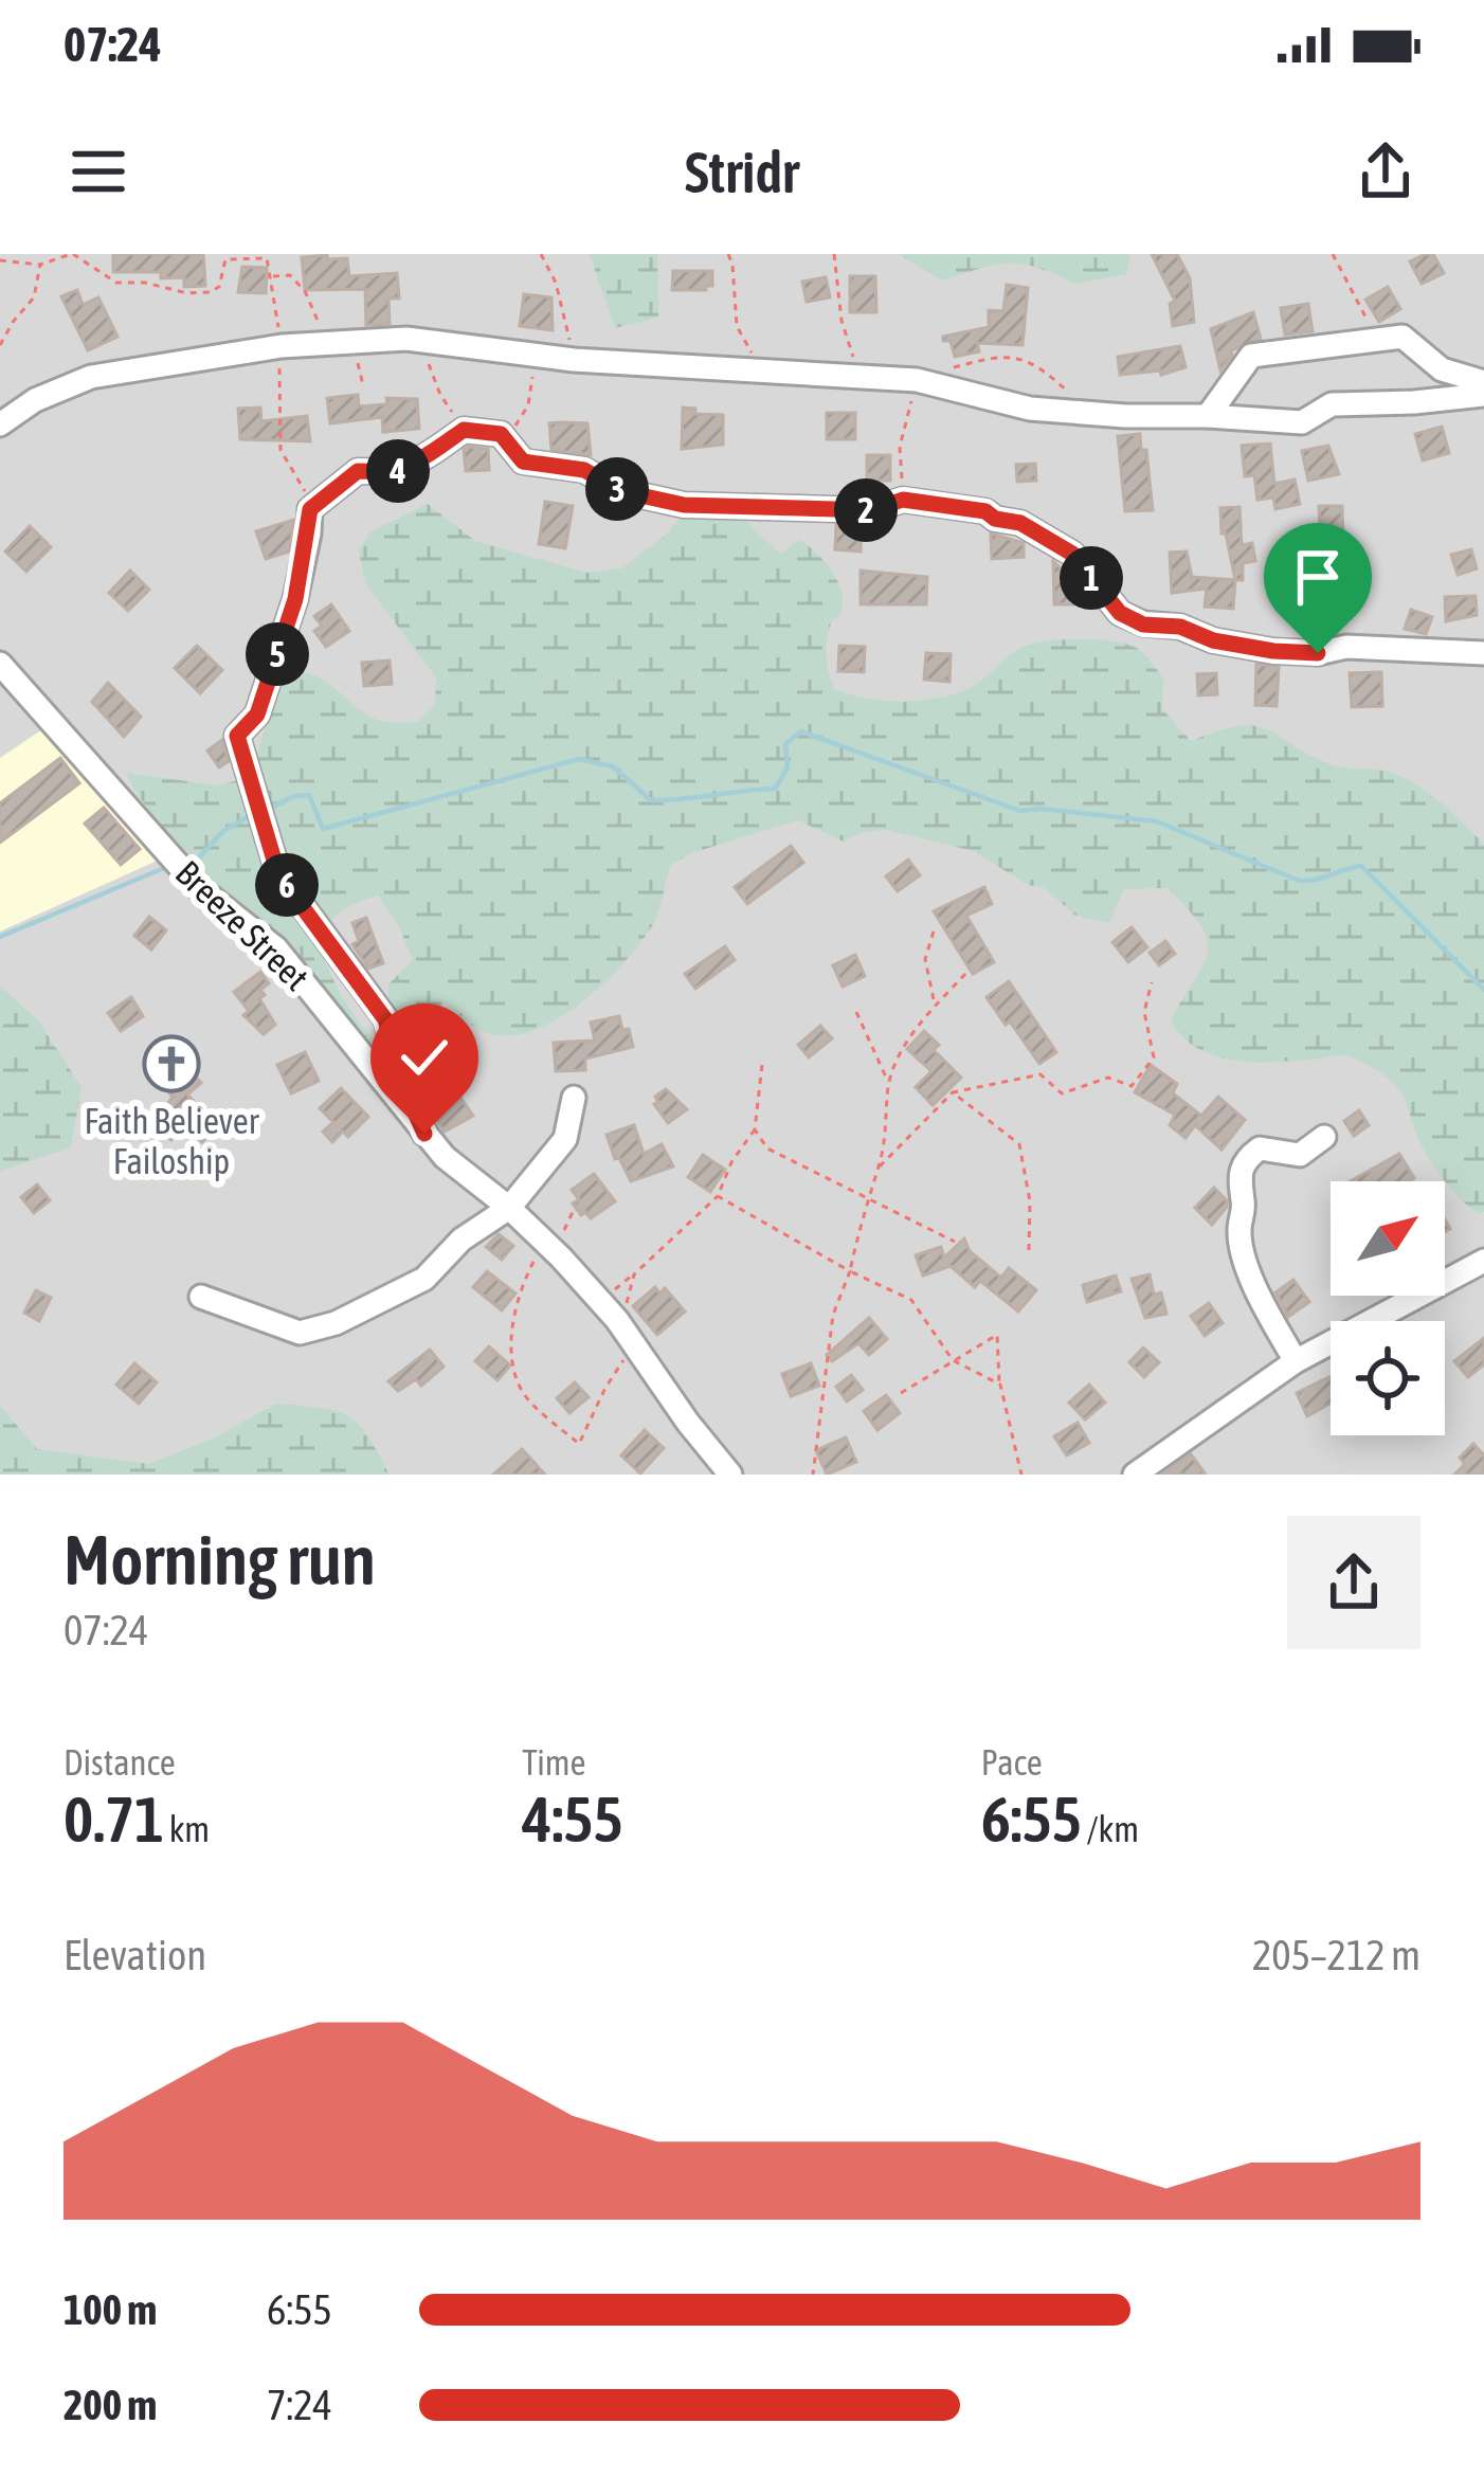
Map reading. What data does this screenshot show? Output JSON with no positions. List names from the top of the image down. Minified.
{"streets":{"street":["Breeze Street"]},"places":{"church":["Faith Believer Failoship"]},"north":"top right","page":{"status":"07:24","header":"Stridr","pins":["4","3","2","1","5","6"],"heading":["Morning run","07:24"],"stats":[["Distance","0.71 km"],["Time","4:55"],["Pace","6:55 /km"]],"chart":["Elevation","205–212 m"],"list":[{"name":"100 m","note":"6:55"},{"name":"200 m","note":"7:24"}]}}
